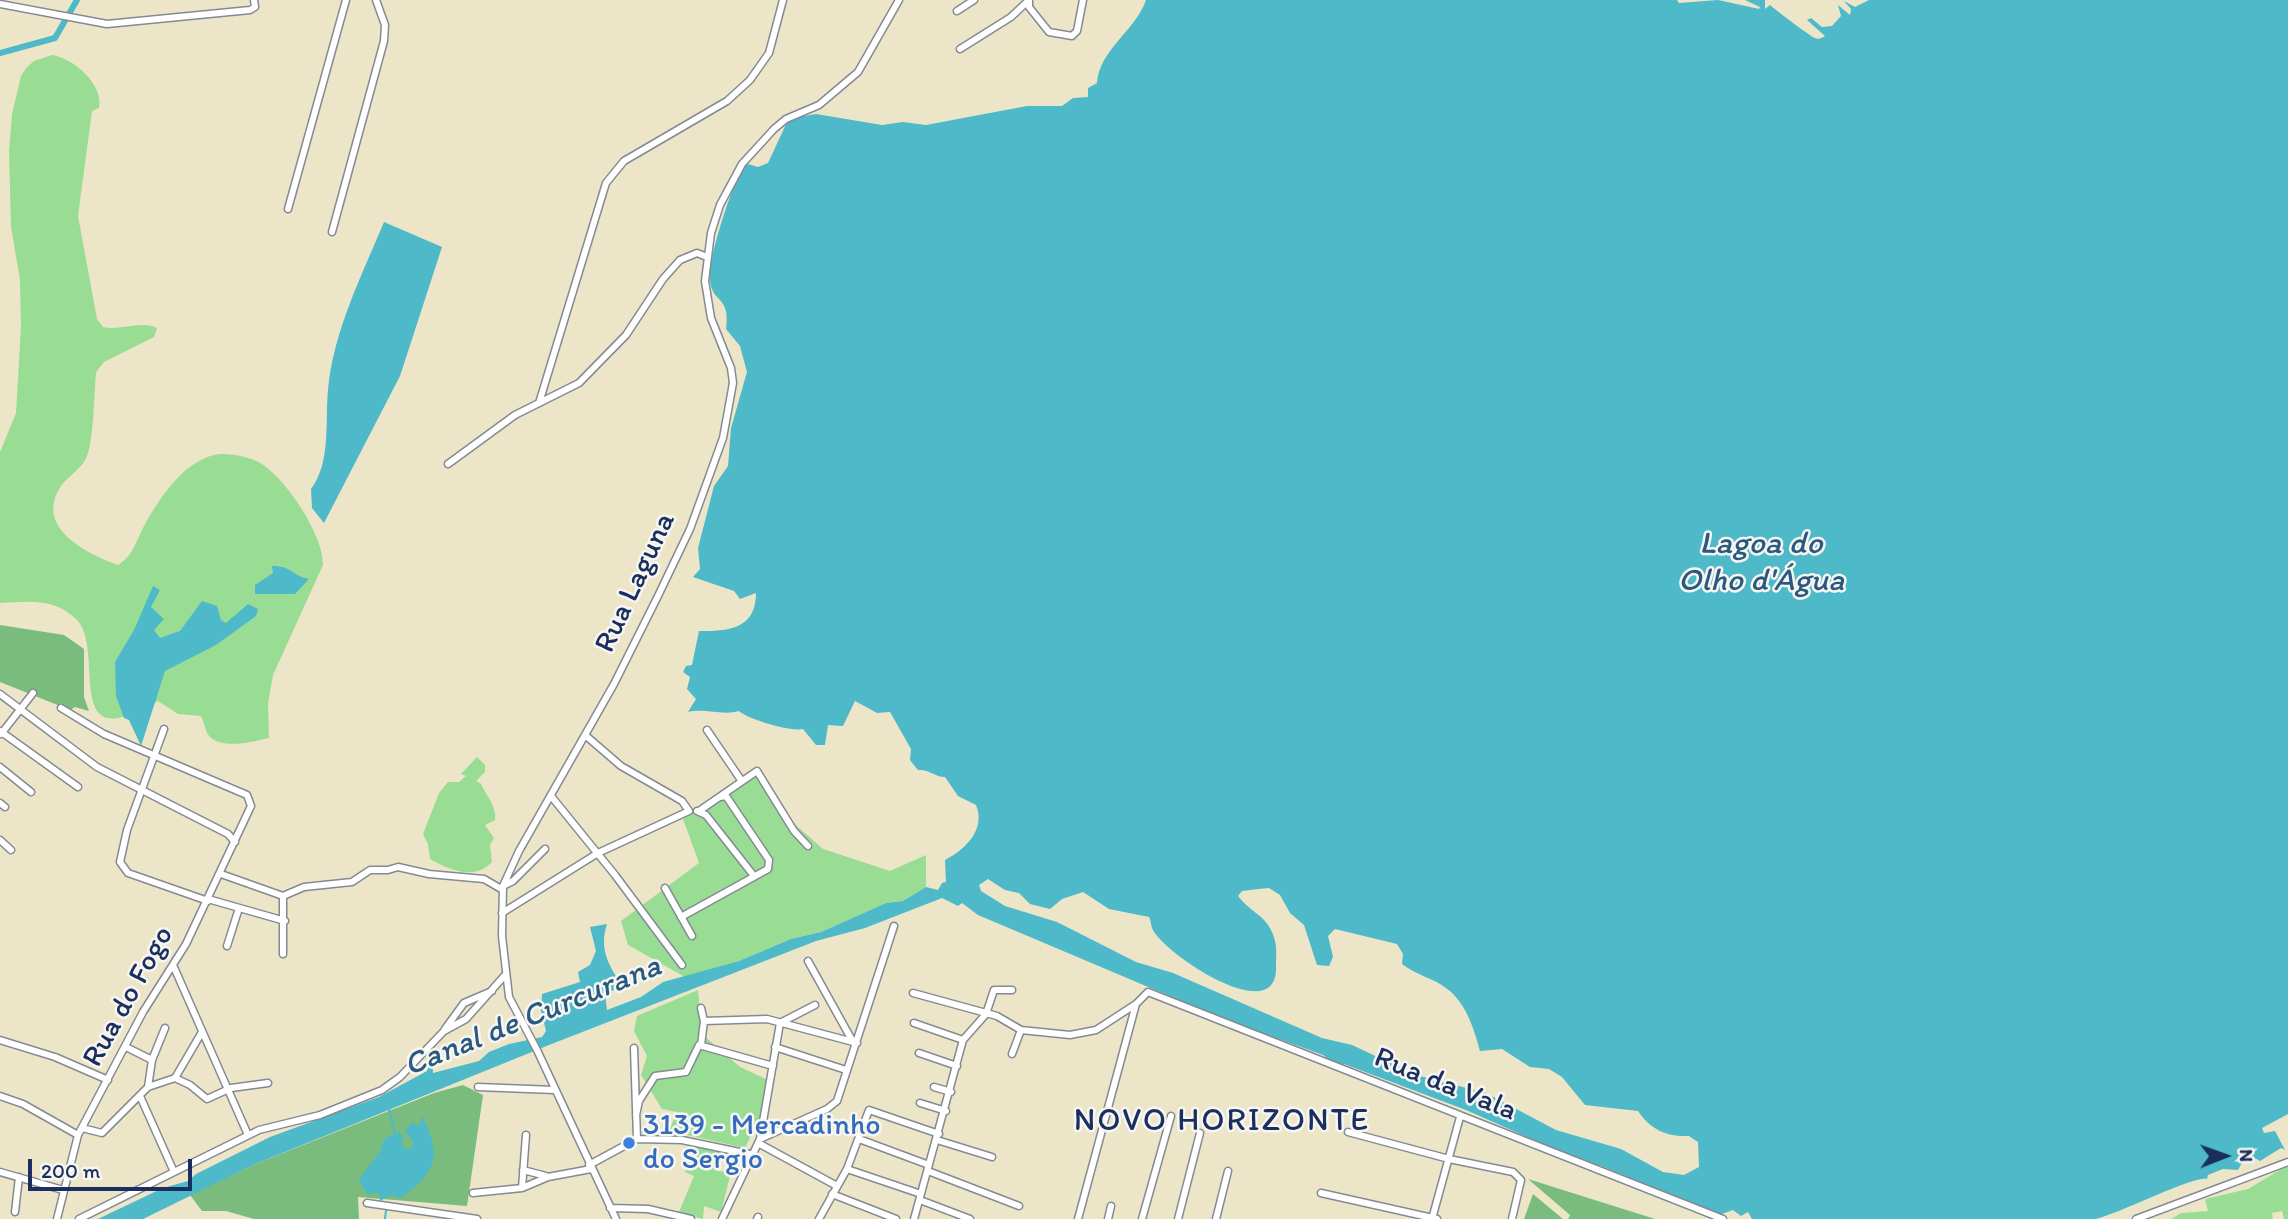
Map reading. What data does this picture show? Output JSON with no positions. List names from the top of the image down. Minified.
{"streets":{"street":["Rua Laguna","Rua do Fogo","Rua da Vala"]},"districts":["NOVO HORIZONTE"],"water":["Lagoa do Olho d'Água","Canal de Curcurana"],"places":["3139 - Mercadinho do Sergio"],"scale_bar":"200 m","north":"right"}
